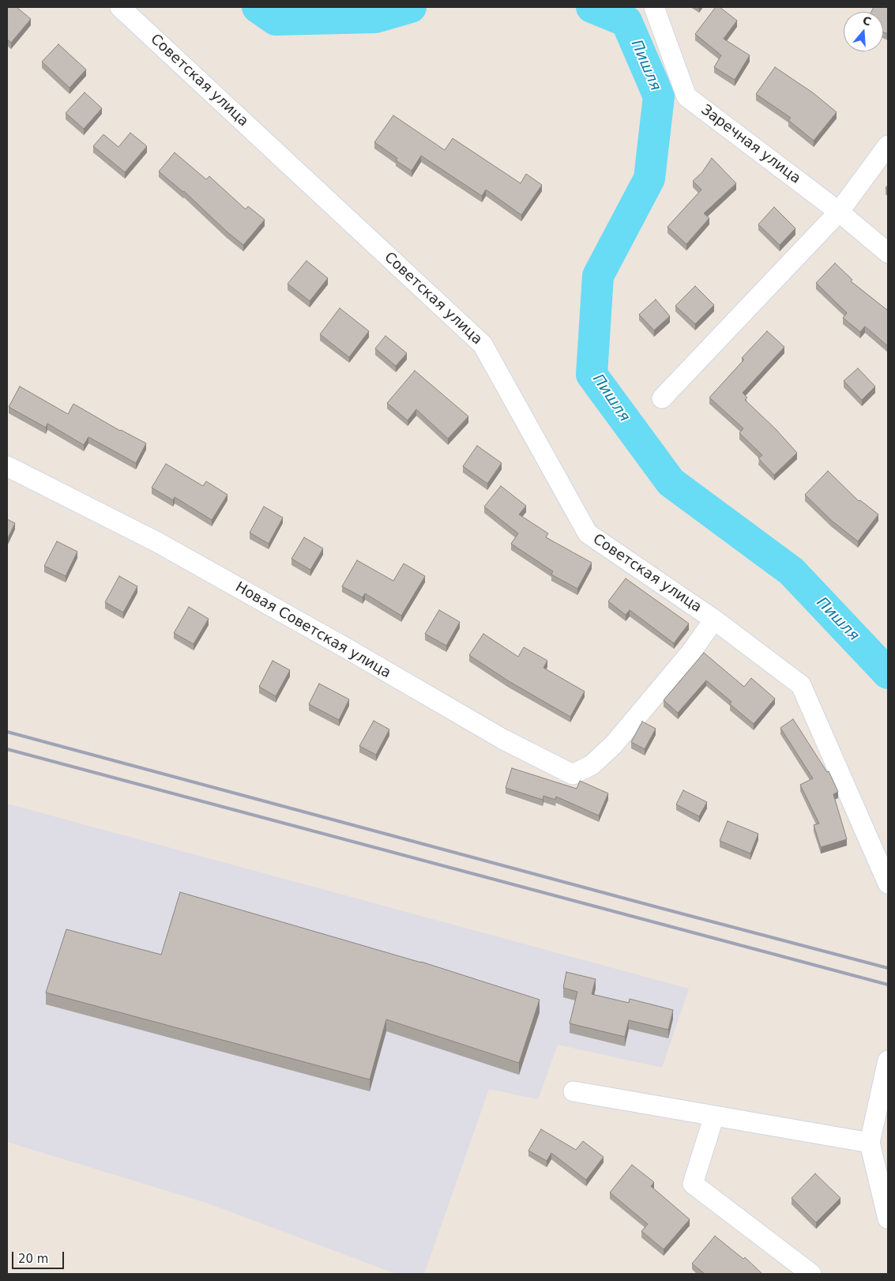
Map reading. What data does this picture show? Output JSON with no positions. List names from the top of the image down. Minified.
{"streets":{"street":["Советская улица","Заречная улица","Новая Советская улица"]},"crossings":[["Советская улица","Новая Советская улица"]],"water":["Пишля"],"scale_bar":"20 m","north":"top"}
